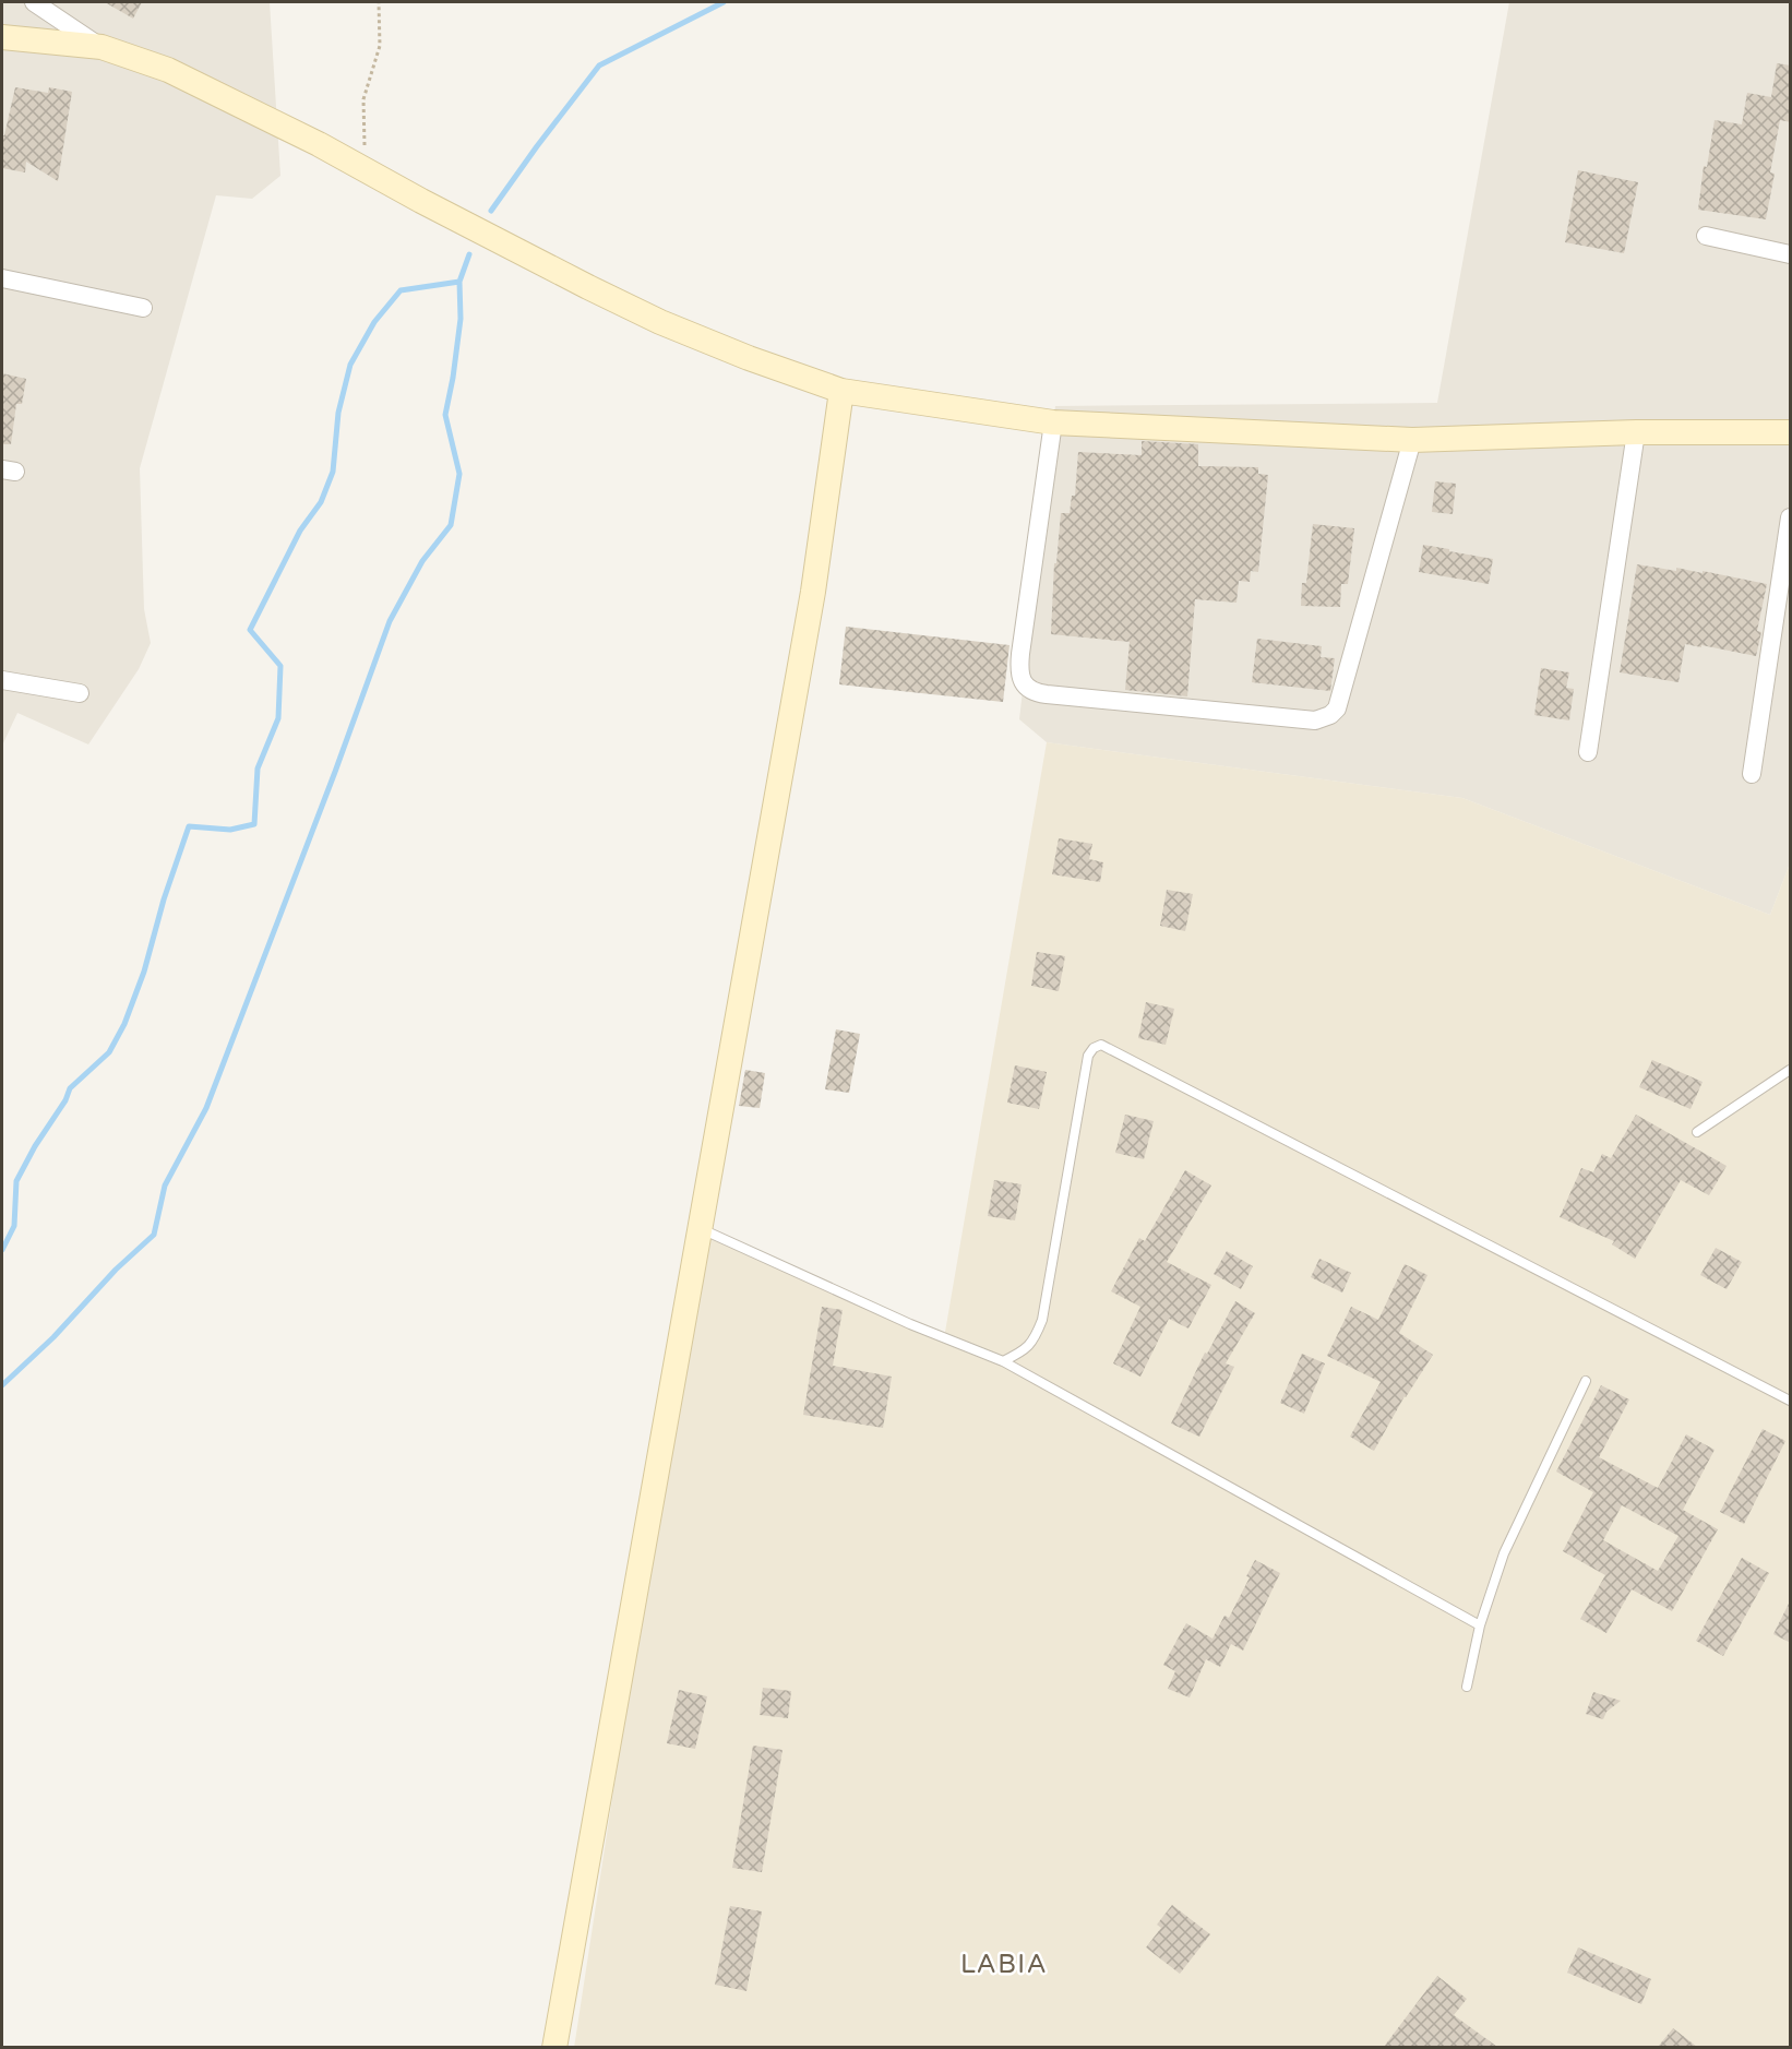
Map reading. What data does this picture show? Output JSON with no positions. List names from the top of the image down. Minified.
{"districts":["LABIA"]}
